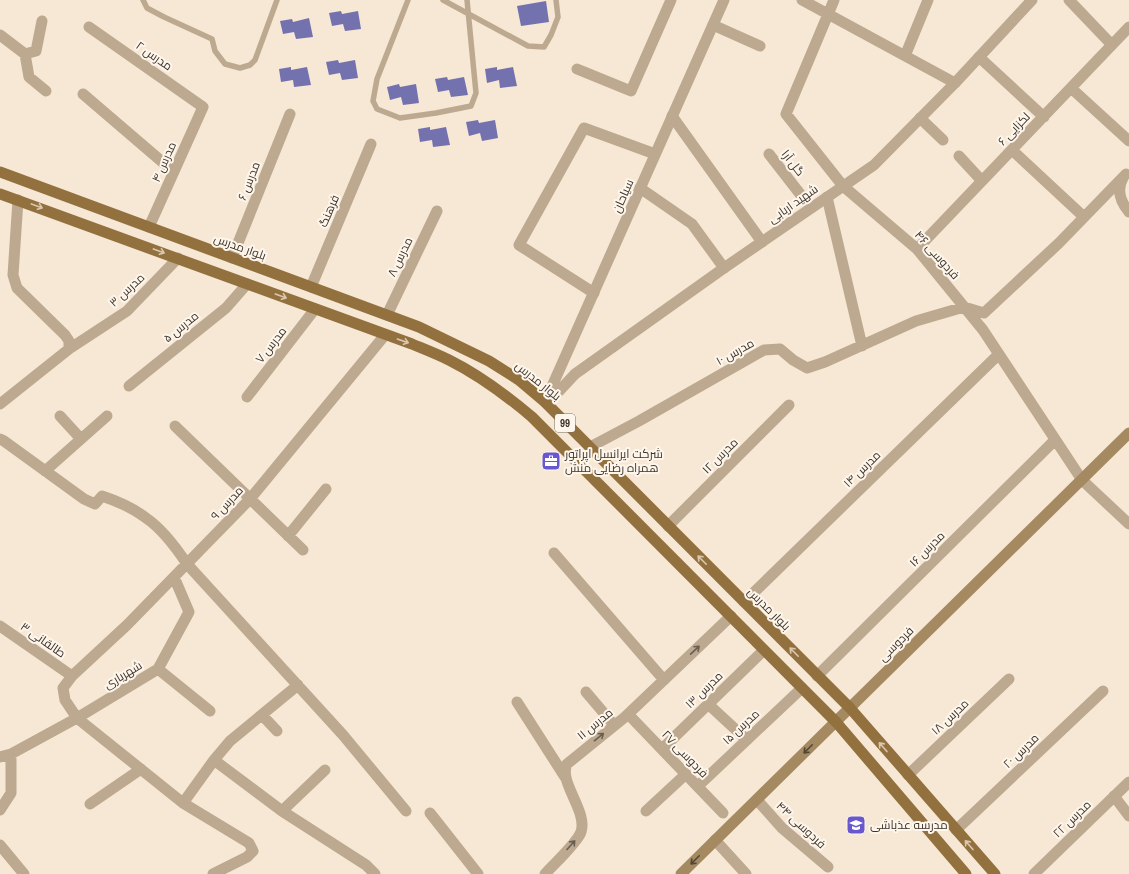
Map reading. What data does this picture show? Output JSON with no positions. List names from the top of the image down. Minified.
{"streets":{"main road":["بلوار مدرس","99","فردوسی"],"street":["مدرس ۲","لکزایی ۶","مدرس ۴","گل آرا","مدرس ۶","سیاحان","شهید اربابی","فرهنگ","فردوسی ۴۶","مدرس ۸","مدرس ۳","مدرس ۵","مدرس ۷","مدرس ۱۰","مدرس ۱۲","مدرس ۱۴","مدرس ۹","مدرس ۱۶","طالقانی ۳","شهریاری","مدرس ۱۳","مدرس ۱۸","مدرس ۱۱","مدرس ۱۵","مدرس ۲۰","فردوسی ۲۷","مدرس ۲۲","فردوسی ۴۴"]},"crossings":[["مدرس ۲","مدرس ۴"],["لکزایی ۶","فردوسی ۴۶"],["مدرس ۴","بلوار مدرس"],["گل آرا","شهید اربابی"],["مدرس ۶","بلوار مدرس"],["سیاحان","شهید اربابی"],["سیاحان","بلوار مدرس"],["شهید اربابی","بلوار مدرس"],["شهید اربابی","فردوسی ۴۶"],["فرهنگ","بلوار مدرس"],["بلوار مدرس","مدرس ۸"],["بلوار مدرس","مدرس ۱۰"],["بلوار مدرس","مدرس ۱۲"],["بلوار مدرس","مدرس ۱۴"],["بلوار مدرس","مدرس ۱۶"],["بلوار مدرس","فردوسی"],["بلوار مدرس","مدرس ۱۸"],["بلوار مدرس","مدرس ۲۰"],["فردوسی ۴۶","مدرس ۱۰"],["فردوسی ۴۶","مدرس ۱۴"],["فردوسی ۴۶","مدرس ۱۶"],["فردوسی ۴۶","فردوسی"],["مدرس ۳","99"],["مدرس ۵","99"],["مدرس ۷","99"],["99","مدرس ۹"],["99","فردوسی"],["99","مدرس ۱۳"],["99","مدرس ۱۱"],["99","مدرس ۱۵"],["مدرس ۹","طالقانی ۳"],["مدرس ۹","شهریاری"],["فردوسی","فردوسی ۴۴"],["مدرس ۱۳","فردوسی ۲۷"],["مدرس ۱۱","فردوسی ۲۷"],["مدرس ۱۵","فردوسی ۲۷"]],"one_way":["مدرس ۱۱"],"places":{"office":["شرکت ایرانسل اپراتور همراه رضایی منش"],"school or university":["مدرسه عذباشی"]}}
